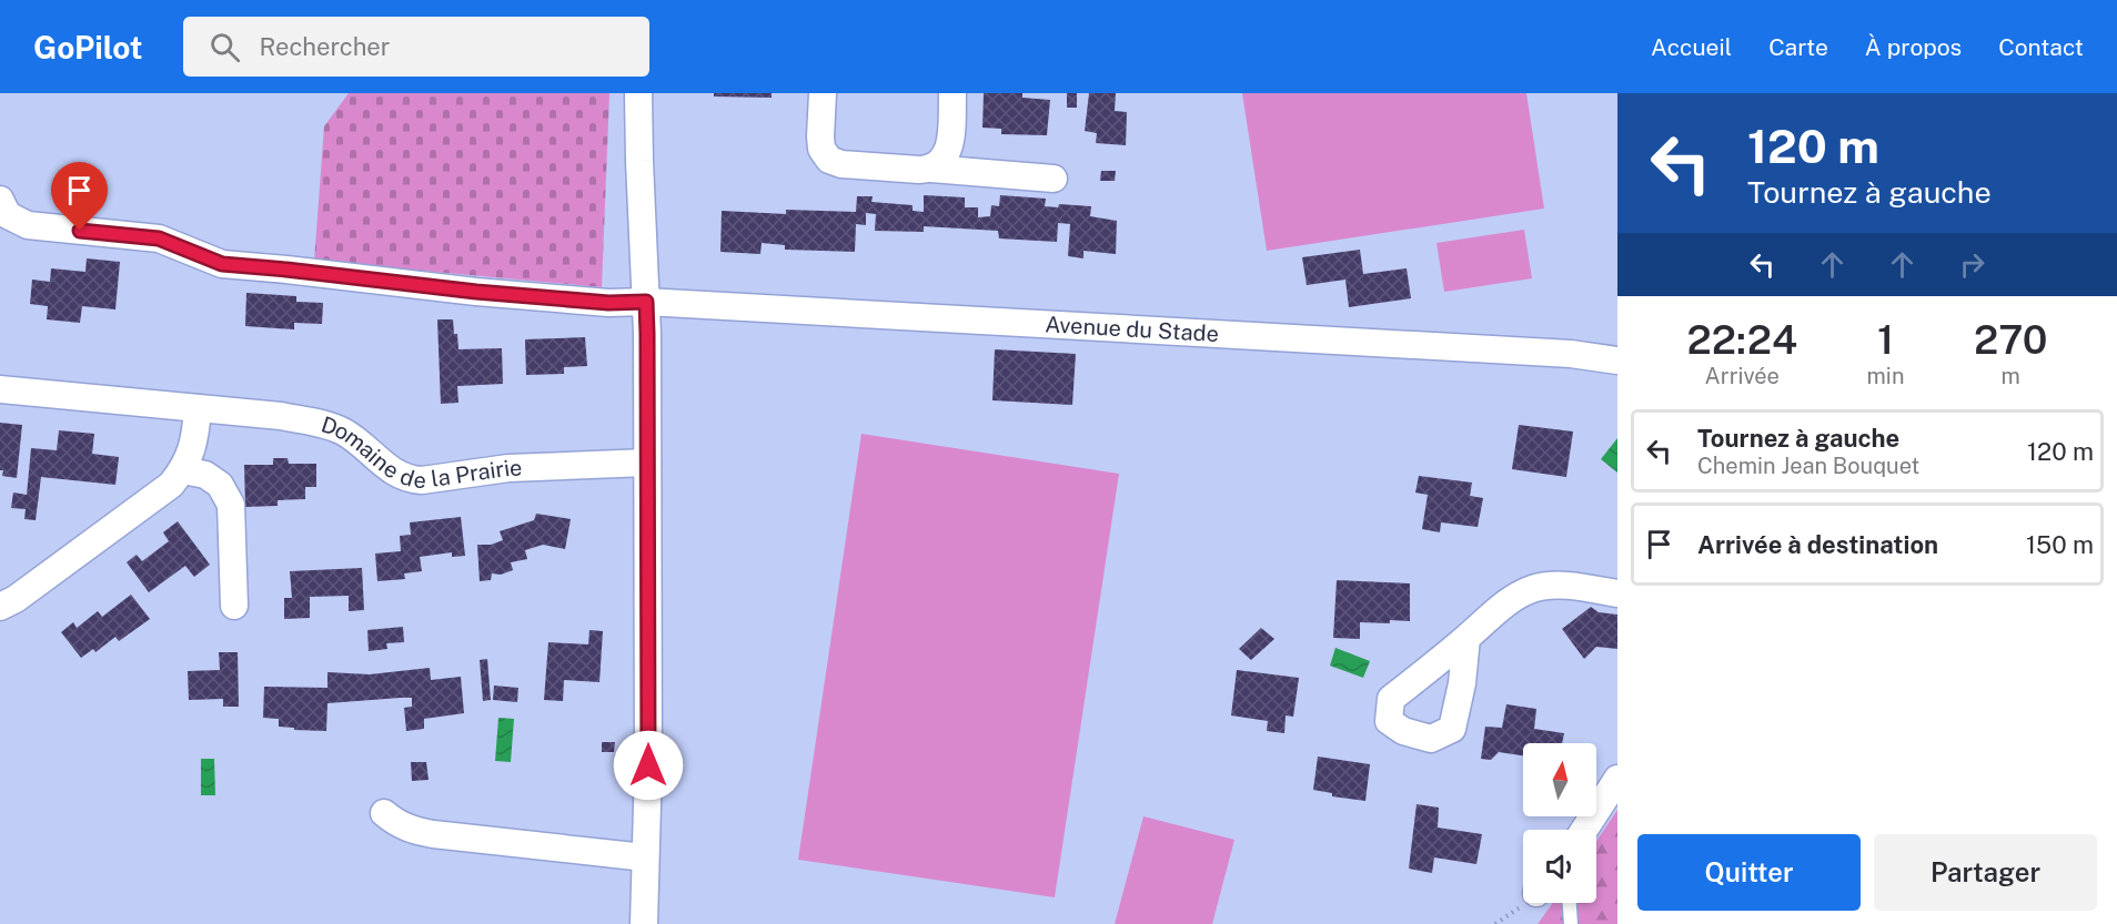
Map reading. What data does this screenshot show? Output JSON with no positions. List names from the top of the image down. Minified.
{"streets":{"street":["Avenue du Stade","Domaine de la Prairie"]},"north":"top","page":{"header":"GoPilot","search":"Rechercher","nav":["Accueil","Carte","À propos","Contact"],"turn":["120 m","Tournez à gauche"],"eta":["22:24","Arrivée","1","min","270","m"],"list":[{"name":"Tournez à gauche","note":"Chemin Jean Bouquet","value":"120 m"},{"name":"Arrivée à destination","value":"150 m"}],"buttons":["Quitter","Partager"]}}
